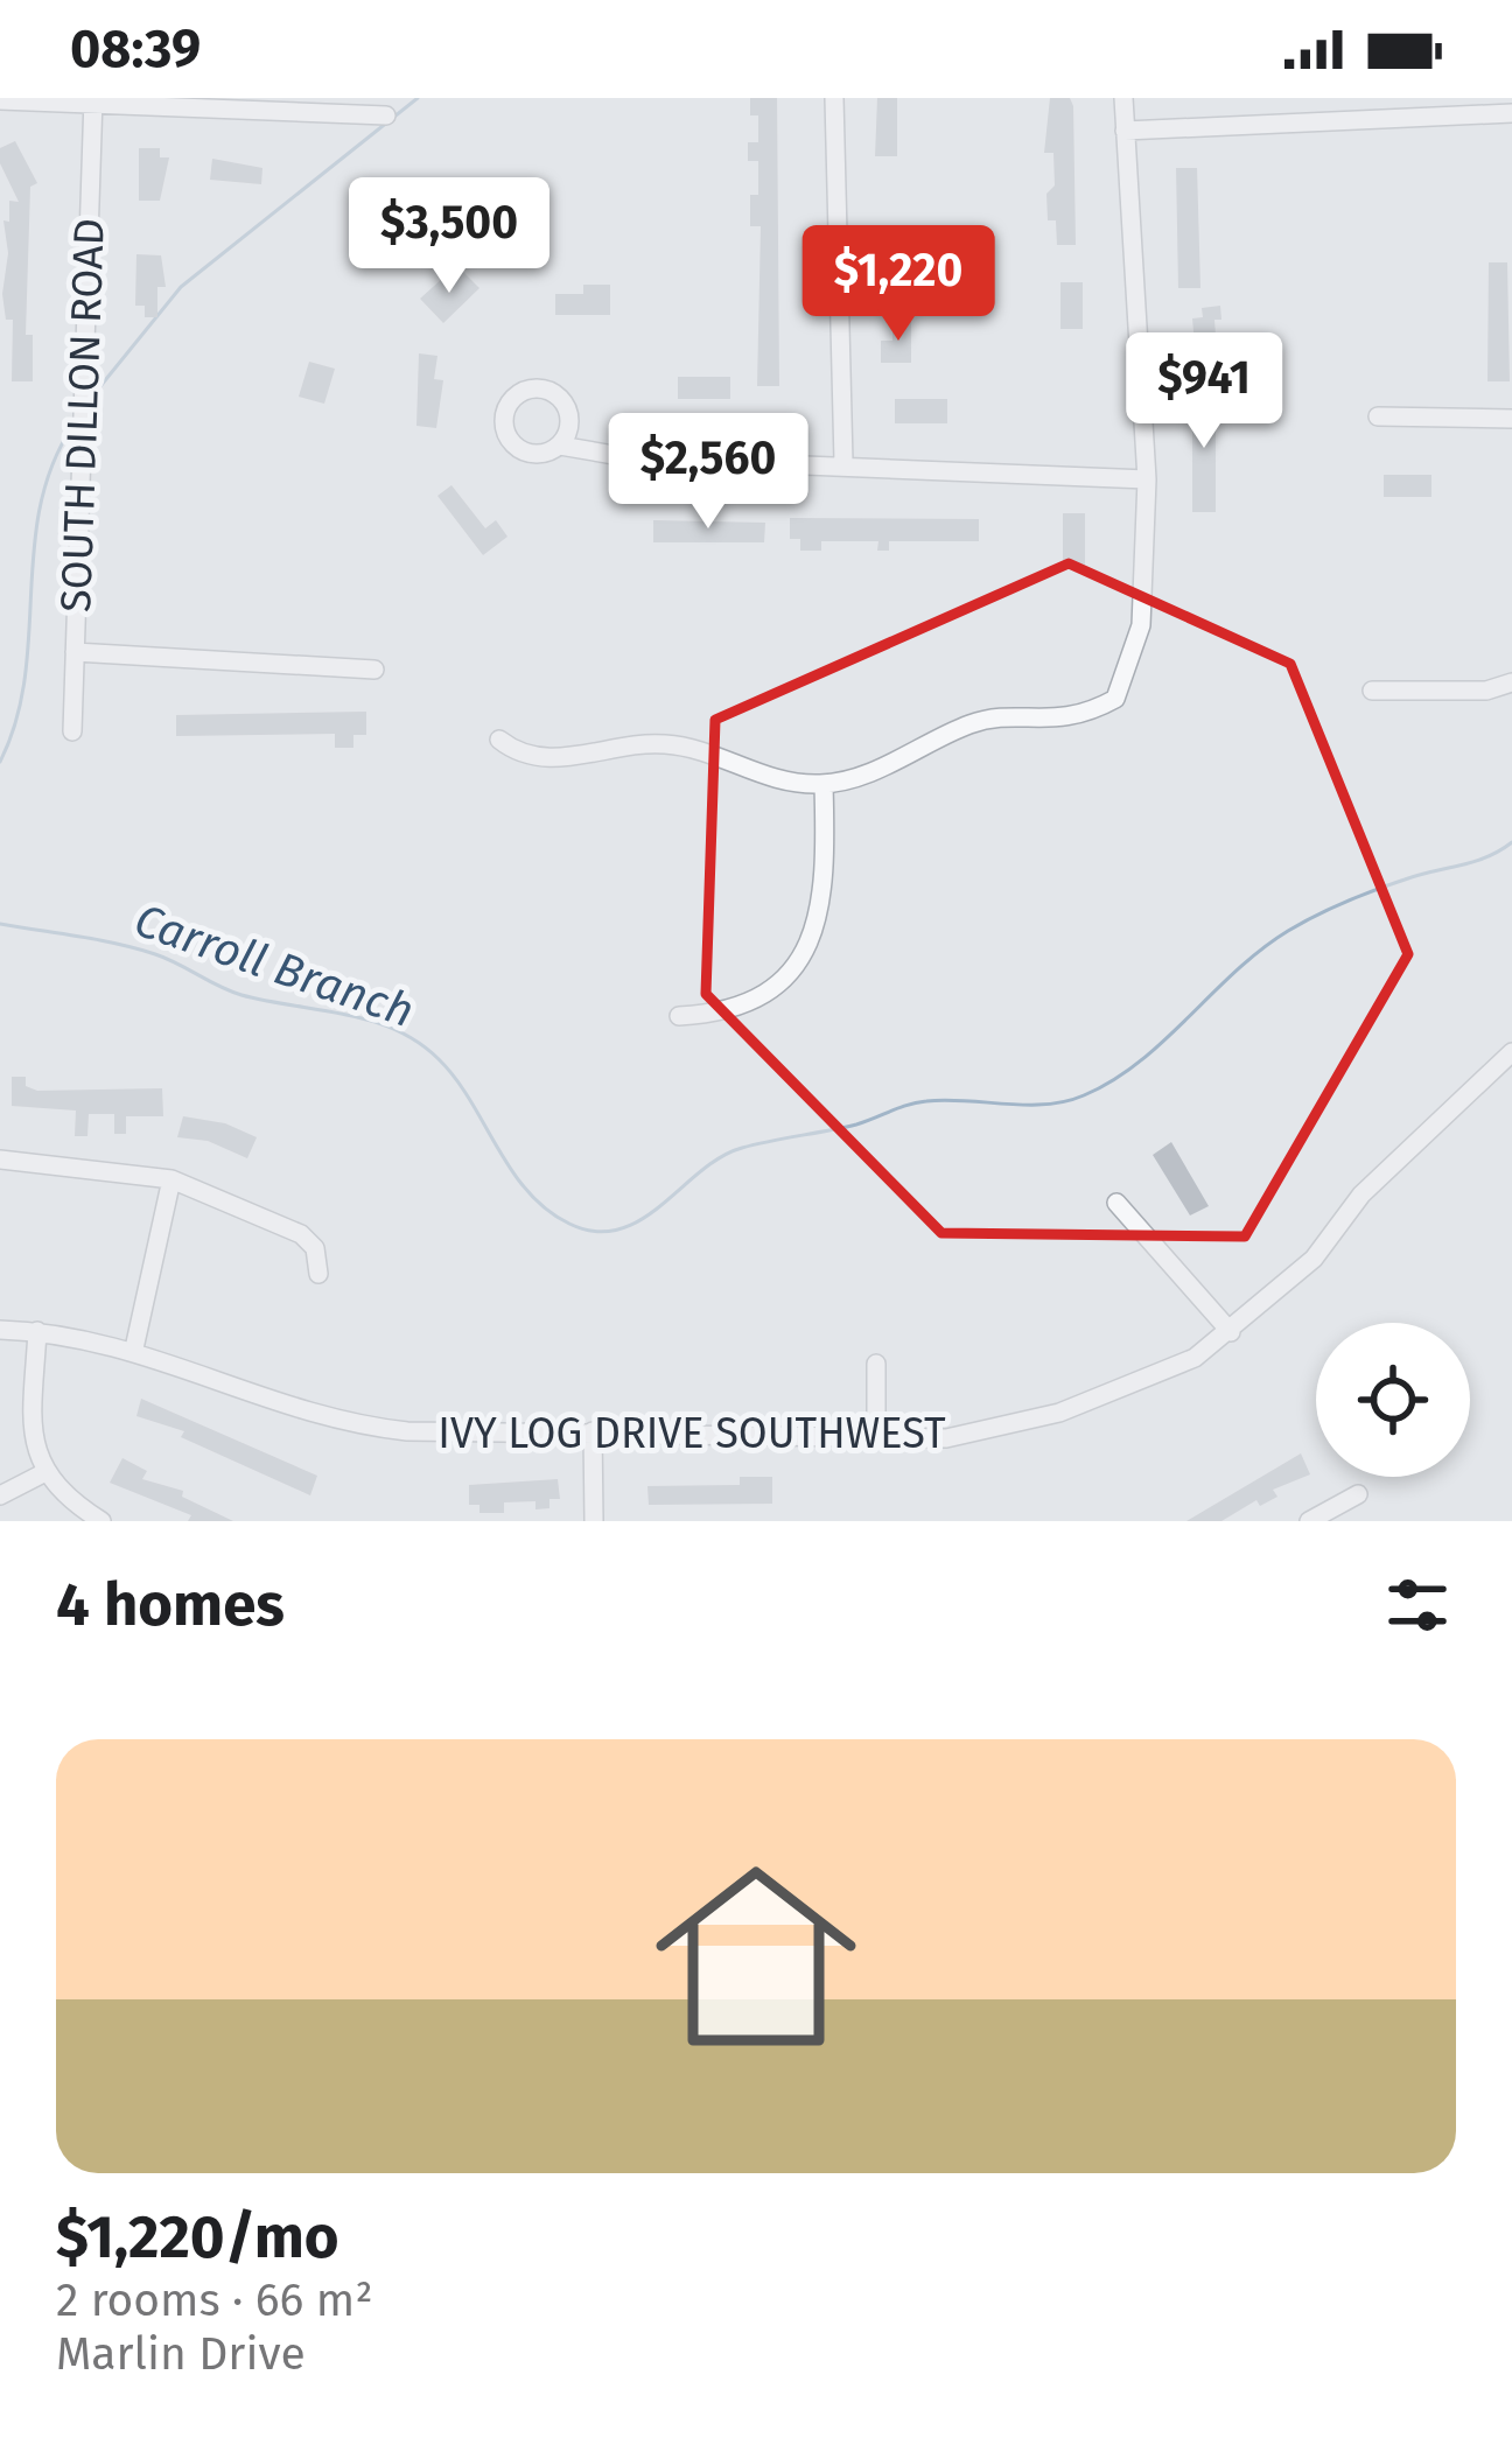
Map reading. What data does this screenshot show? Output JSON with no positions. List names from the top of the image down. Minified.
{"streets":{"street":["SOUTH DILLON ROAD","IVY LOG DRIVE SOUTHWEST"]},"water":["Carroll Branch"],"page":{"status":"08:39","price":["$3,500","$1,220","$941","$2,560"],"heading":"4 homes","list":[{"name":"$1,220/mo","note":"2 rooms · 66 m² · Marlin Drive"}]}}
